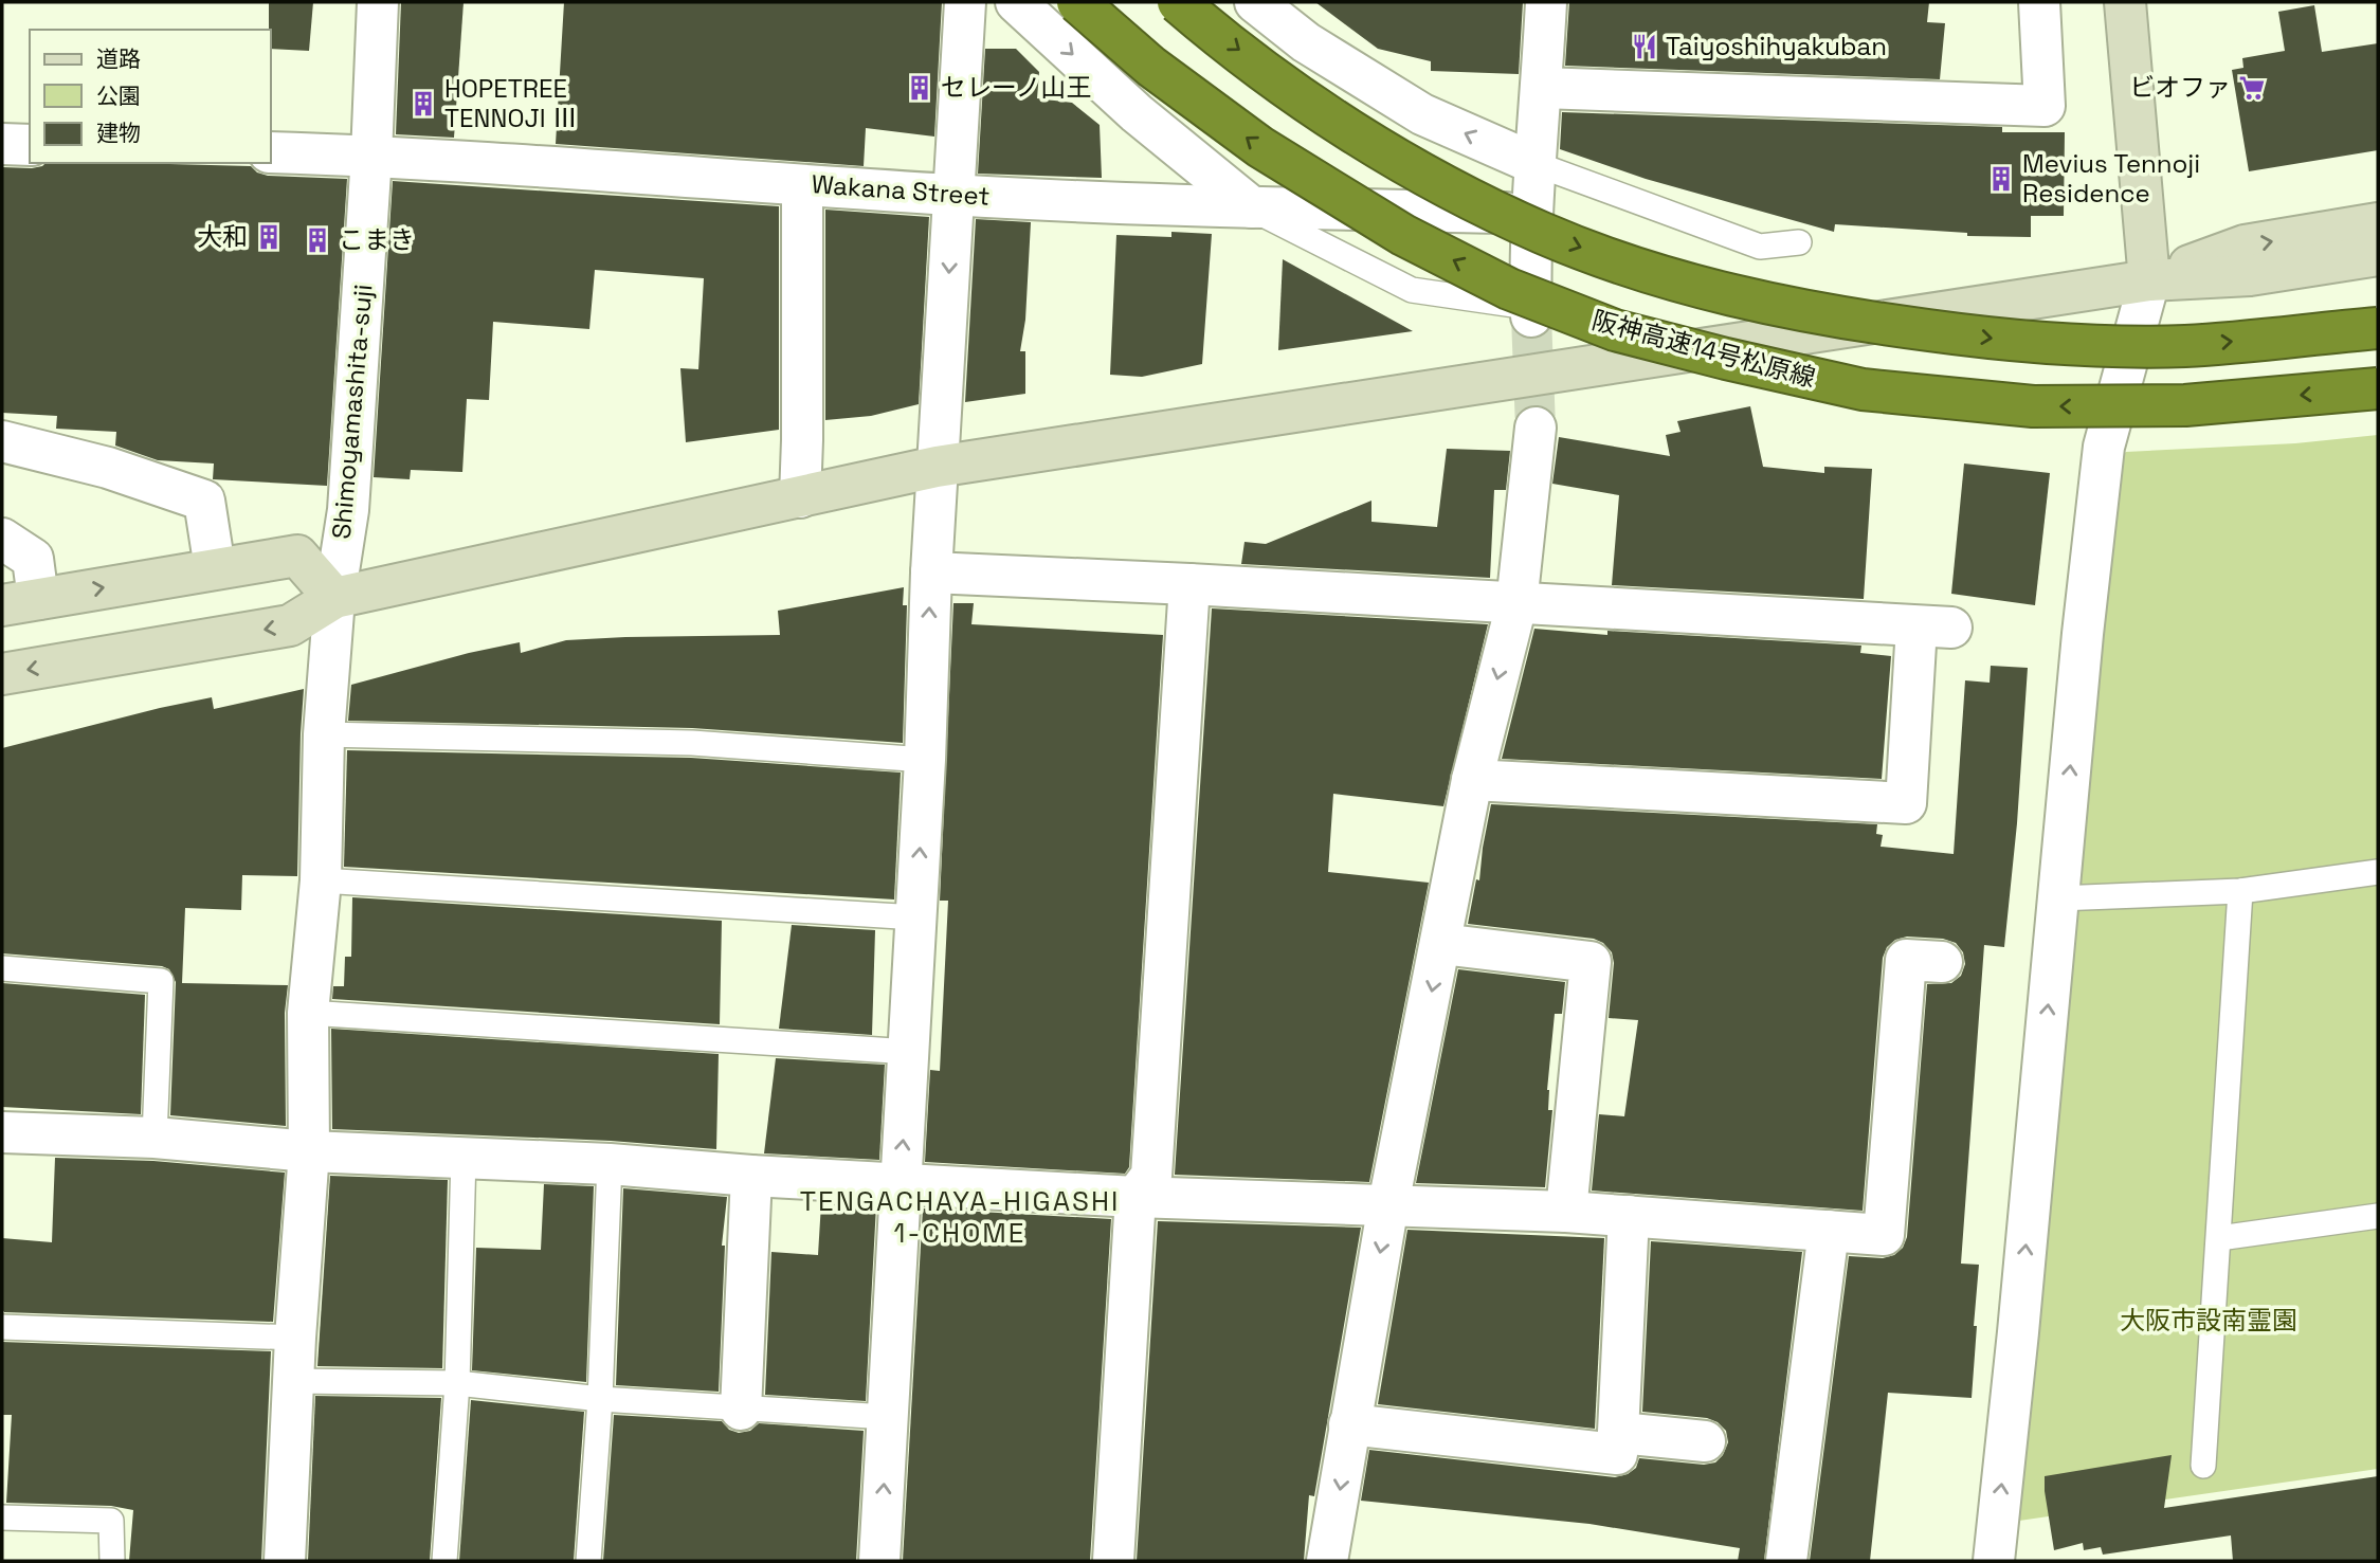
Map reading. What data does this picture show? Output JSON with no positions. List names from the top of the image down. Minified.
{"streets":{"highway":["阪神高速14号松原線"],"street":["Wakana Street","Shimoyamashita-suji"]},"crossings":[["Wakana Street","Shimoyamashita-suji"]],"districts":["TENGACHAYA-HIGASHI 1-CHOME"],"parks":["大阪市設南霊園"],"places":{"restaurant":["Taiyoshihyakuban"],"building":["セレーノ山王","HOPETREE TENNOJI Ⅲ","Mevius Tennoji Residence","大和","こまき"],"supermarket":["ビオファ"]},"legend":["道路","公園","建物"]}
